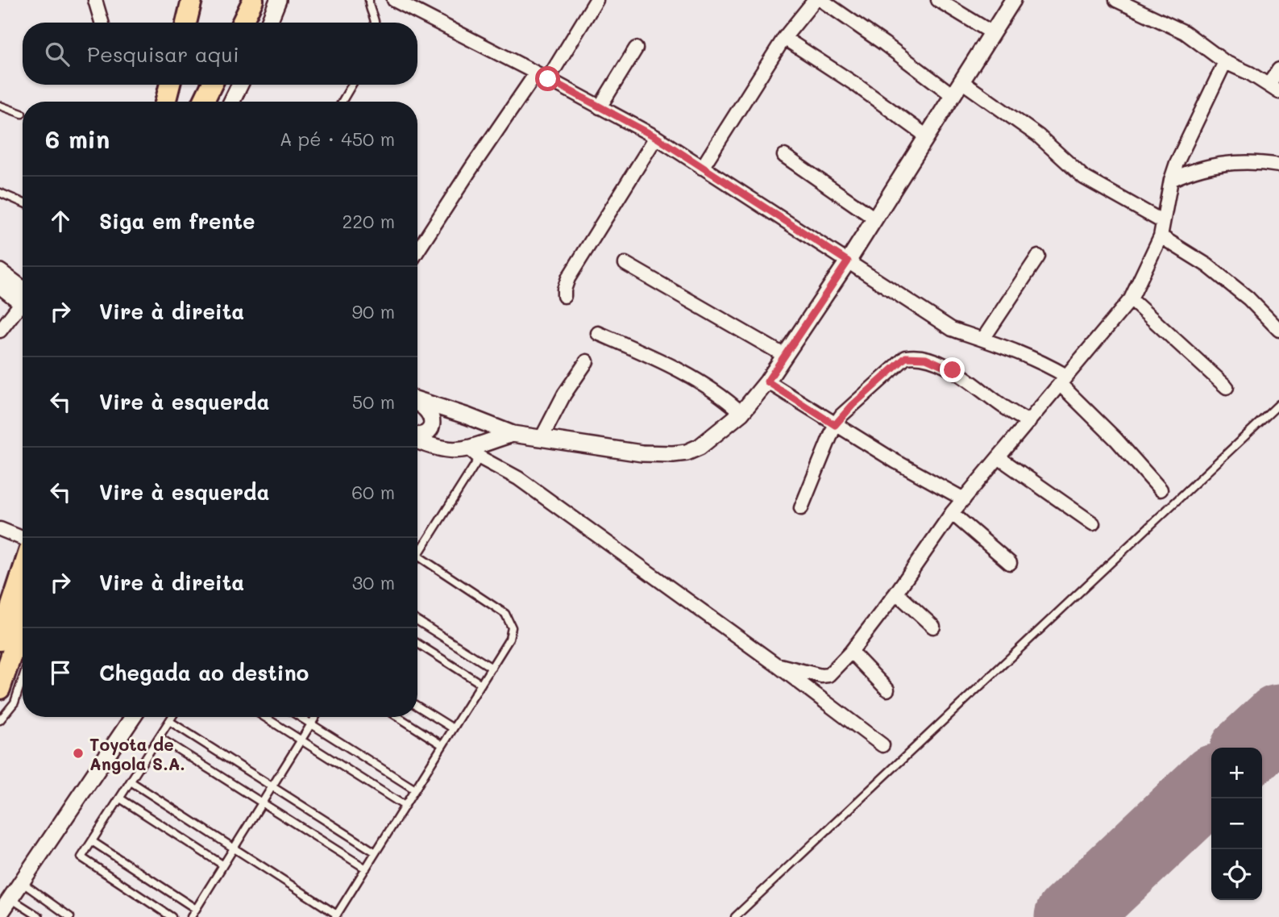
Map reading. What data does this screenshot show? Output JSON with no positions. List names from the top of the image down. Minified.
{"places":["Toyota de Angola S.A."],"page":{"search":"Pesquisar aqui","heading":["6 min","A pé · 450 m"],"list":[["Siga em frente","220 m"],["Vire à direita","90 m"],["Vire à esquerda","50 m"],["Vire à esquerda","60 m"],["Vire à direita","30 m"],"Chegada ao destino"],"map_buttons":["+","−"]}}
